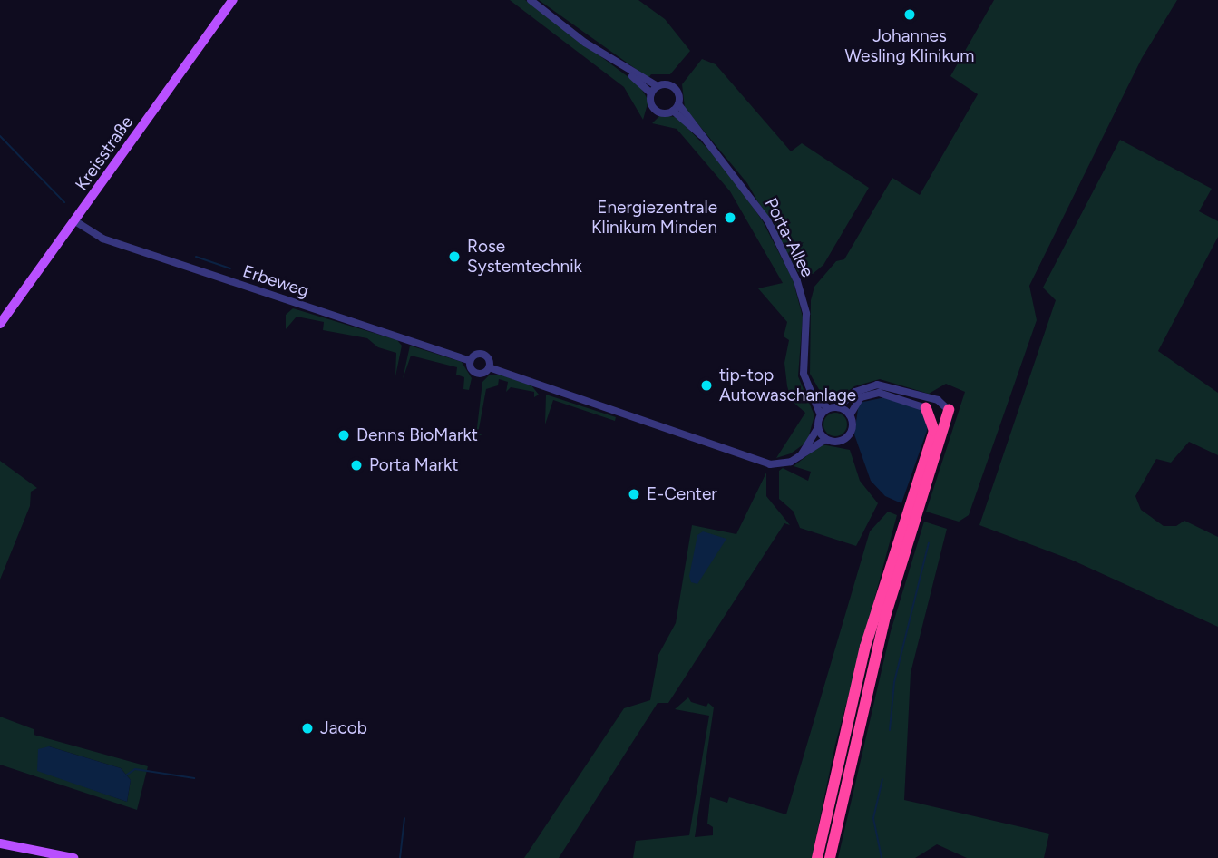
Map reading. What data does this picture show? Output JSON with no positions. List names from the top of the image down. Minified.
{"streets":{"main road":["Kreisstraße"],"street":["Porta-Allee","Erbeweg"]},"crossings":[["Kreisstraße","Erbeweg"]],"places":["Johannes Wesling Klinikum","Energiezentrale Klinikum Minden","Rose Systemtechnik","tip-top Autowaschanlage","Denns BioMarkt","Porta Markt","E-Center","Jacob"]}
